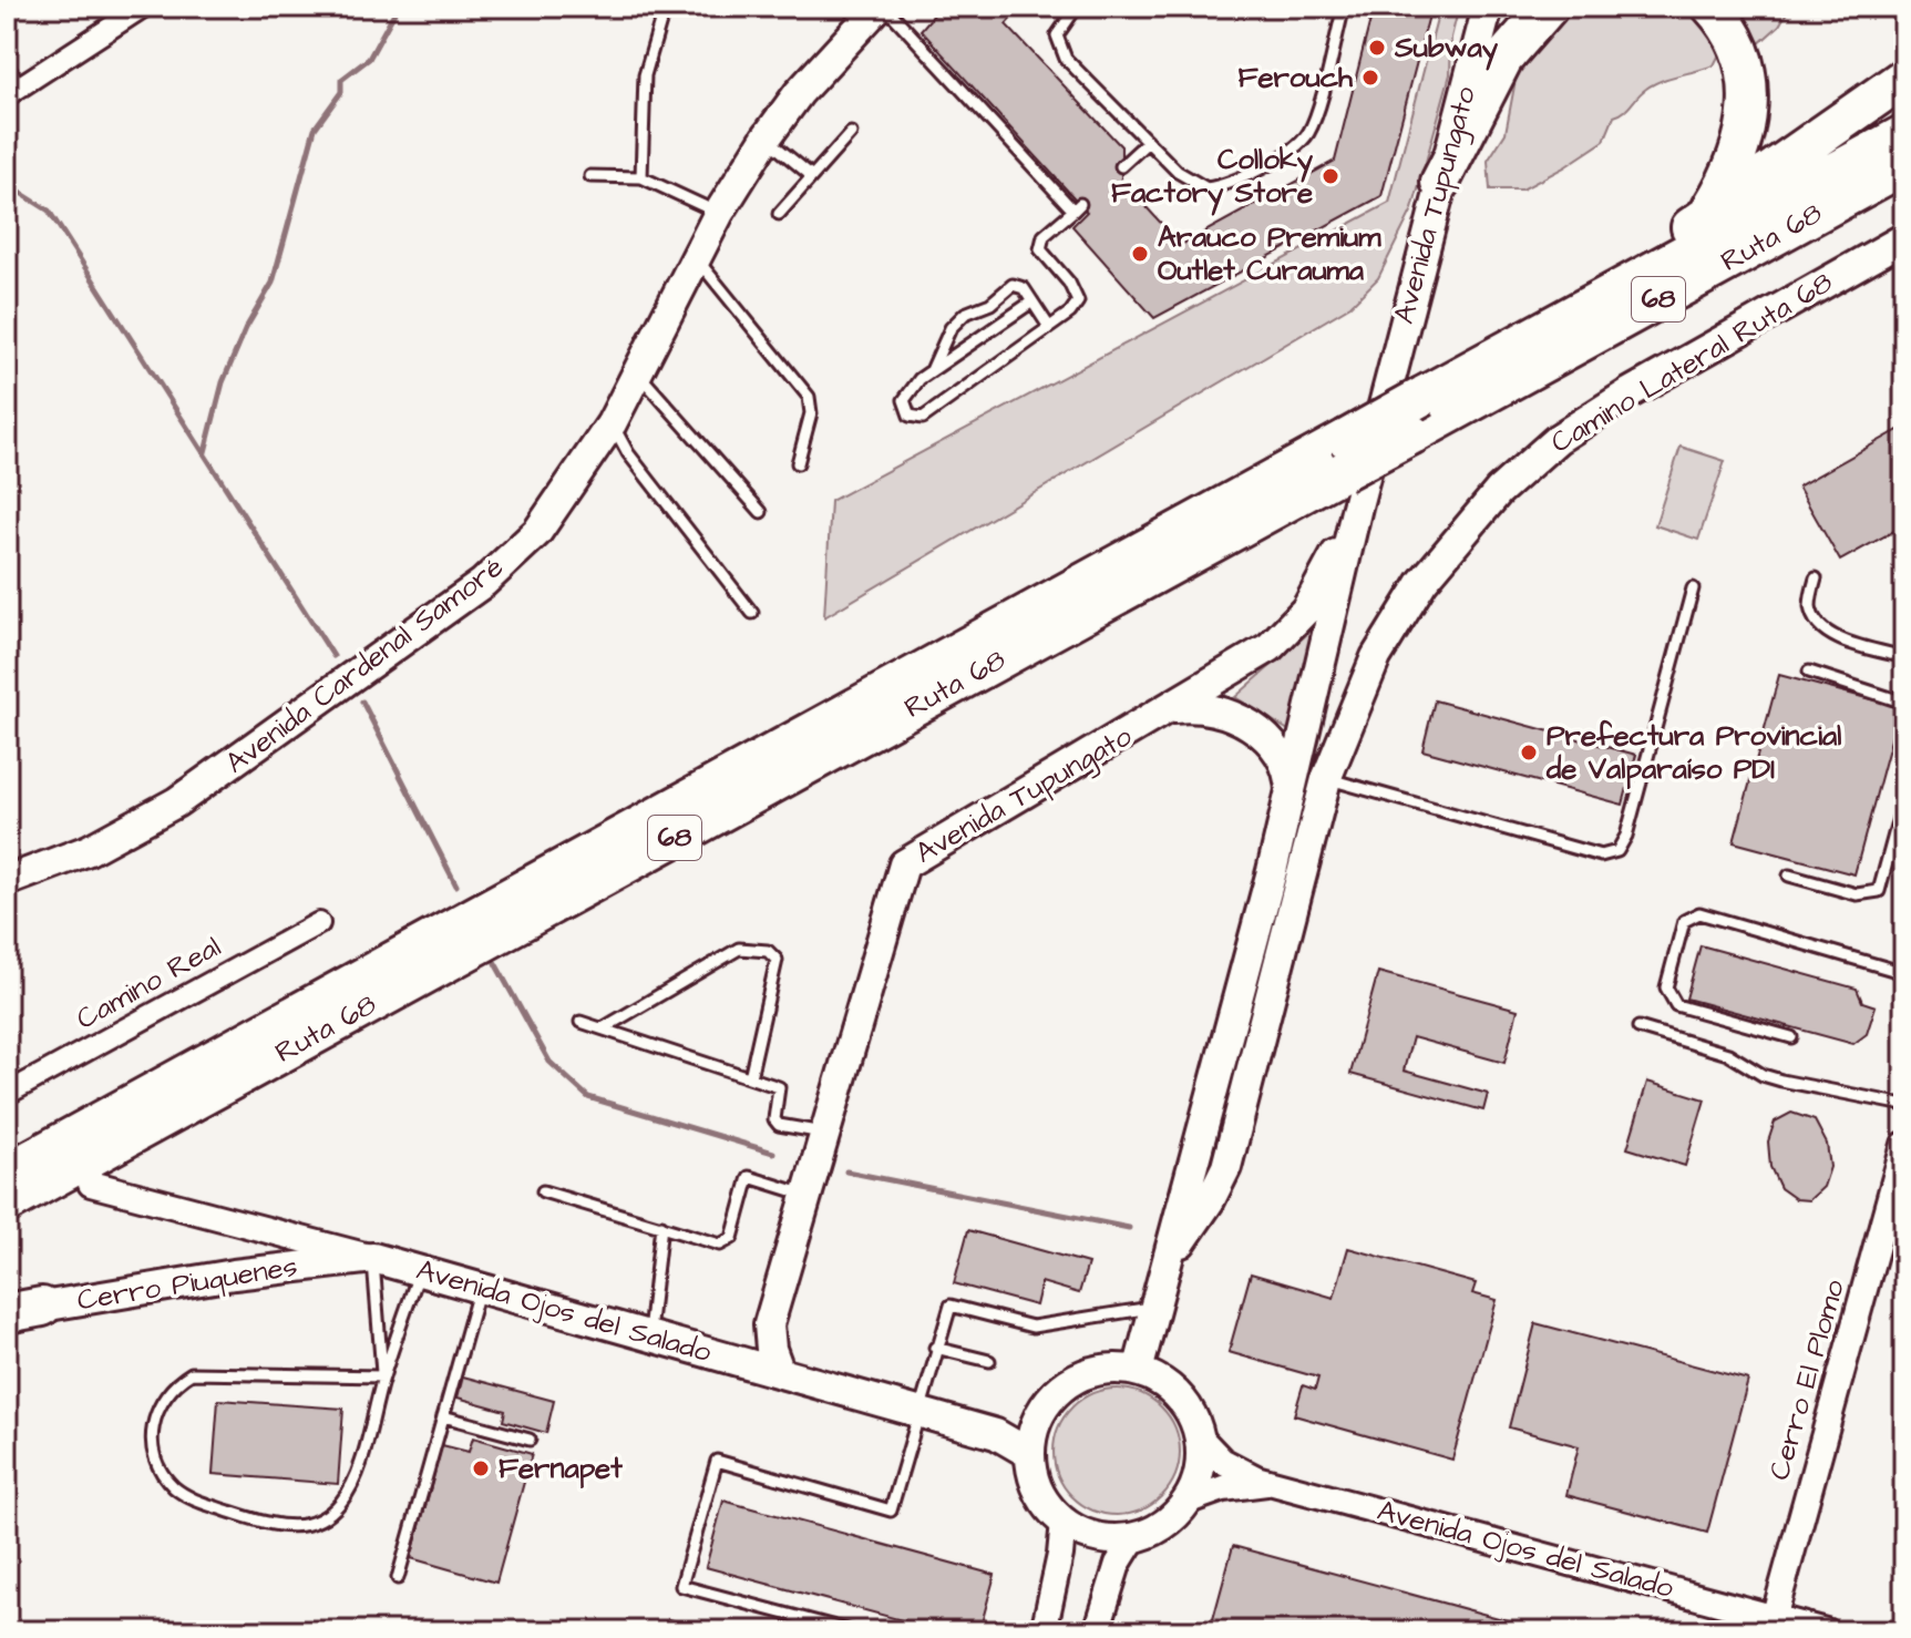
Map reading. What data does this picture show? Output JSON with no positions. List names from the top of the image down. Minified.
{"streets":{"highway":["Ruta 68","68"],"main road":["Avenida Tupungato","Camino Lateral Ruta 68","Avenida Cardenal Samoré","Cerro Piuquenes","Avenida Ojos del Salado"],"street":["Camino Real","Cerro El Plomo"]},"crossings":[["Avenida Tupungato","Ruta 68"],["Avenida Tupungato","Camino Lateral Ruta 68"],["Avenida Tupungato","Avenida Ojos del Salado"],["Cerro Piuquenes","Avenida Ojos del Salado"],["Avenida Ojos del Salado","Cerro El Plomo"]],"places":["Subway","Ferouch","Colloky Factory Store","Arauco Premium Outlet Curauma","Prefectura Provincial de Valparaíso PDI","Fernapet"]}
